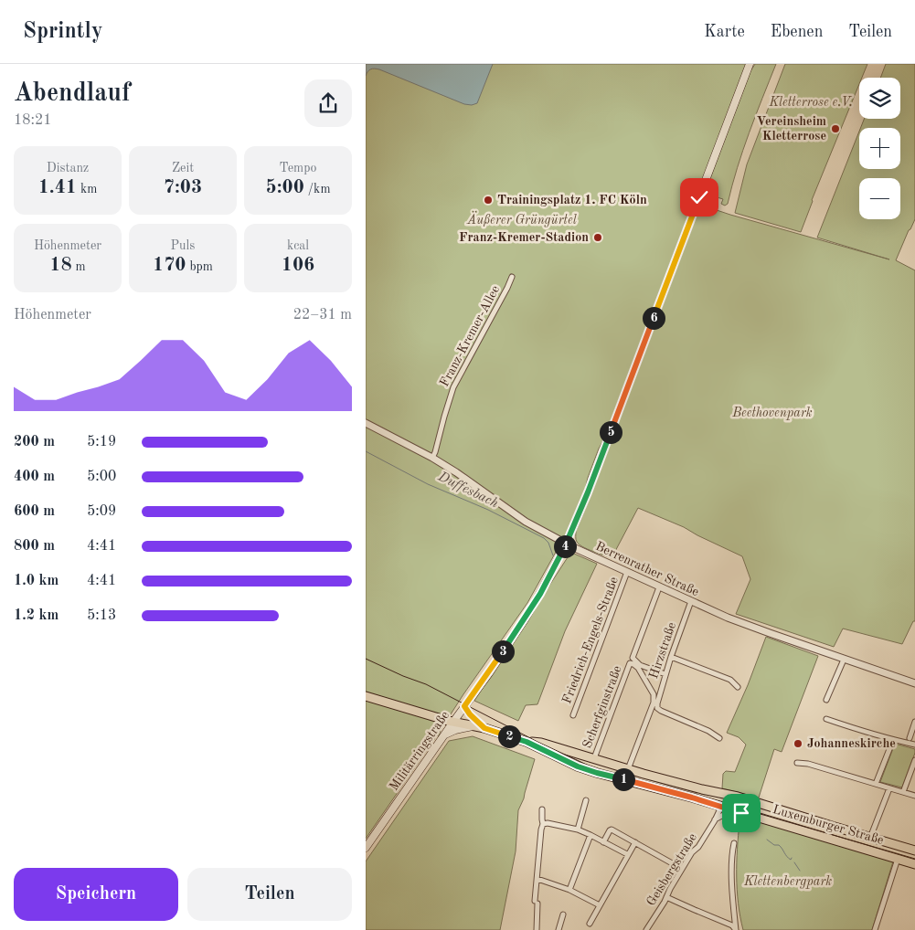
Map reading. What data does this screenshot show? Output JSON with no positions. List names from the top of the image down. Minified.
{"streets":{"main road":["Militärringstraße","Luxemburger Straße"],"street":["Franz-Kremer-Allee","Berrenrather Straße","Friedrich-Engels-Straße","Hirzstraße","Scherfginstraße","Geisbergstraße"]},"crossings":[["Franz-Kremer-Allee","Berrenrather Straße"],["Berrenrather Straße","Friedrich-Engels-Straße"],["Berrenrather Straße","Hirzstraße"],["Berrenrather Straße","Scherfginstraße"],["Berrenrather Straße","Militärringstraße"],["Hirzstraße","Scherfginstraße"],["Scherfginstraße","Luxemburger Straße"],["Militärringstraße","Luxemburger Straße"],["Luxemburger Straße","Geisbergstraße"]],"water":["Duffesbach"],"parks":["Kletterrose e.V.","Äußerer Grüngürtel","Beethovenpark","Klettenbergpark"],"places":["Vereinsheim Kletterrose","Trainingsplatz 1. FC Köln","Franz-Kremer-Stadion","Johanneskirche"],"page":{"header":"Sprintly","nav":["Karte","Ebenen","Teilen"],"heading":["Abendlauf","18:21"],"map_buttons":["+","−"],"stats":[["Distanz","1.41 km"],["Zeit","7:03"],["Tempo","5:00 /km"],["Höhenmeter","18 m"],["Puls","170 bpm"],["kcal","106"]],"chart":["Höhenmeter","22–31 m"],"pins":["6","5","4","3","2","1"],"list":[{"name":"200 m","note":"5:19"},{"name":"400 m","note":"5:00"},{"name":"600 m","note":"5:09"},{"name":"800 m","note":"4:41"},{"name":"1.0 km","note":"4:41"},{"name":"1.2 km","note":"5:13"}],"buttons":["Speichern","Teilen"]}}
